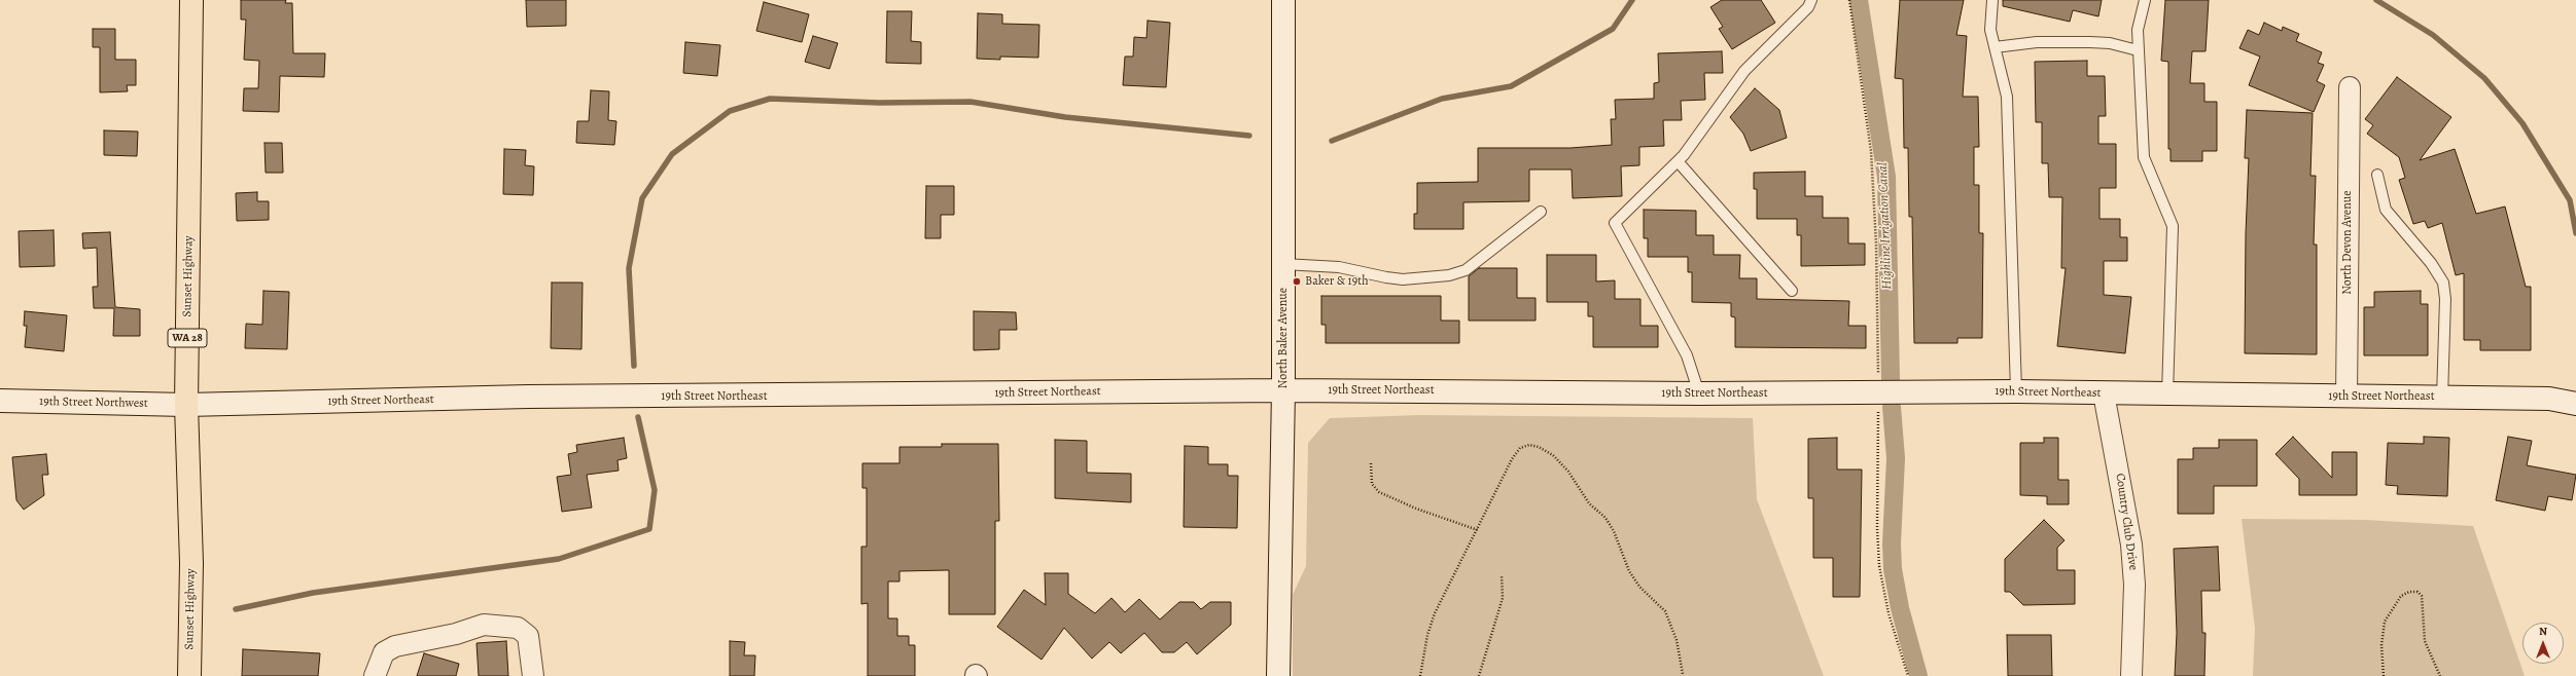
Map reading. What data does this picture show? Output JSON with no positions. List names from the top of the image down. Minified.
{"streets":{"highway":["Sunset Highway","WA 28"],"street":["North Devon Avenue","North Baker Avenue","19th Street Northeast","19th Street Northwest","Country Club Drive"]},"crossings":[["North Devon Avenue","19th Street Northeast"],["Sunset Highway","19th Street Northeast"],["Sunset Highway","19th Street Northwest"],["North Baker Avenue","19th Street Northeast"],["19th Street Northeast","19th Street Northwest"],["19th Street Northeast","Country Club Drive"]],"water":["Highline Irrigation Canal"],"places":["Baker & 19th"],"north":"top"}
